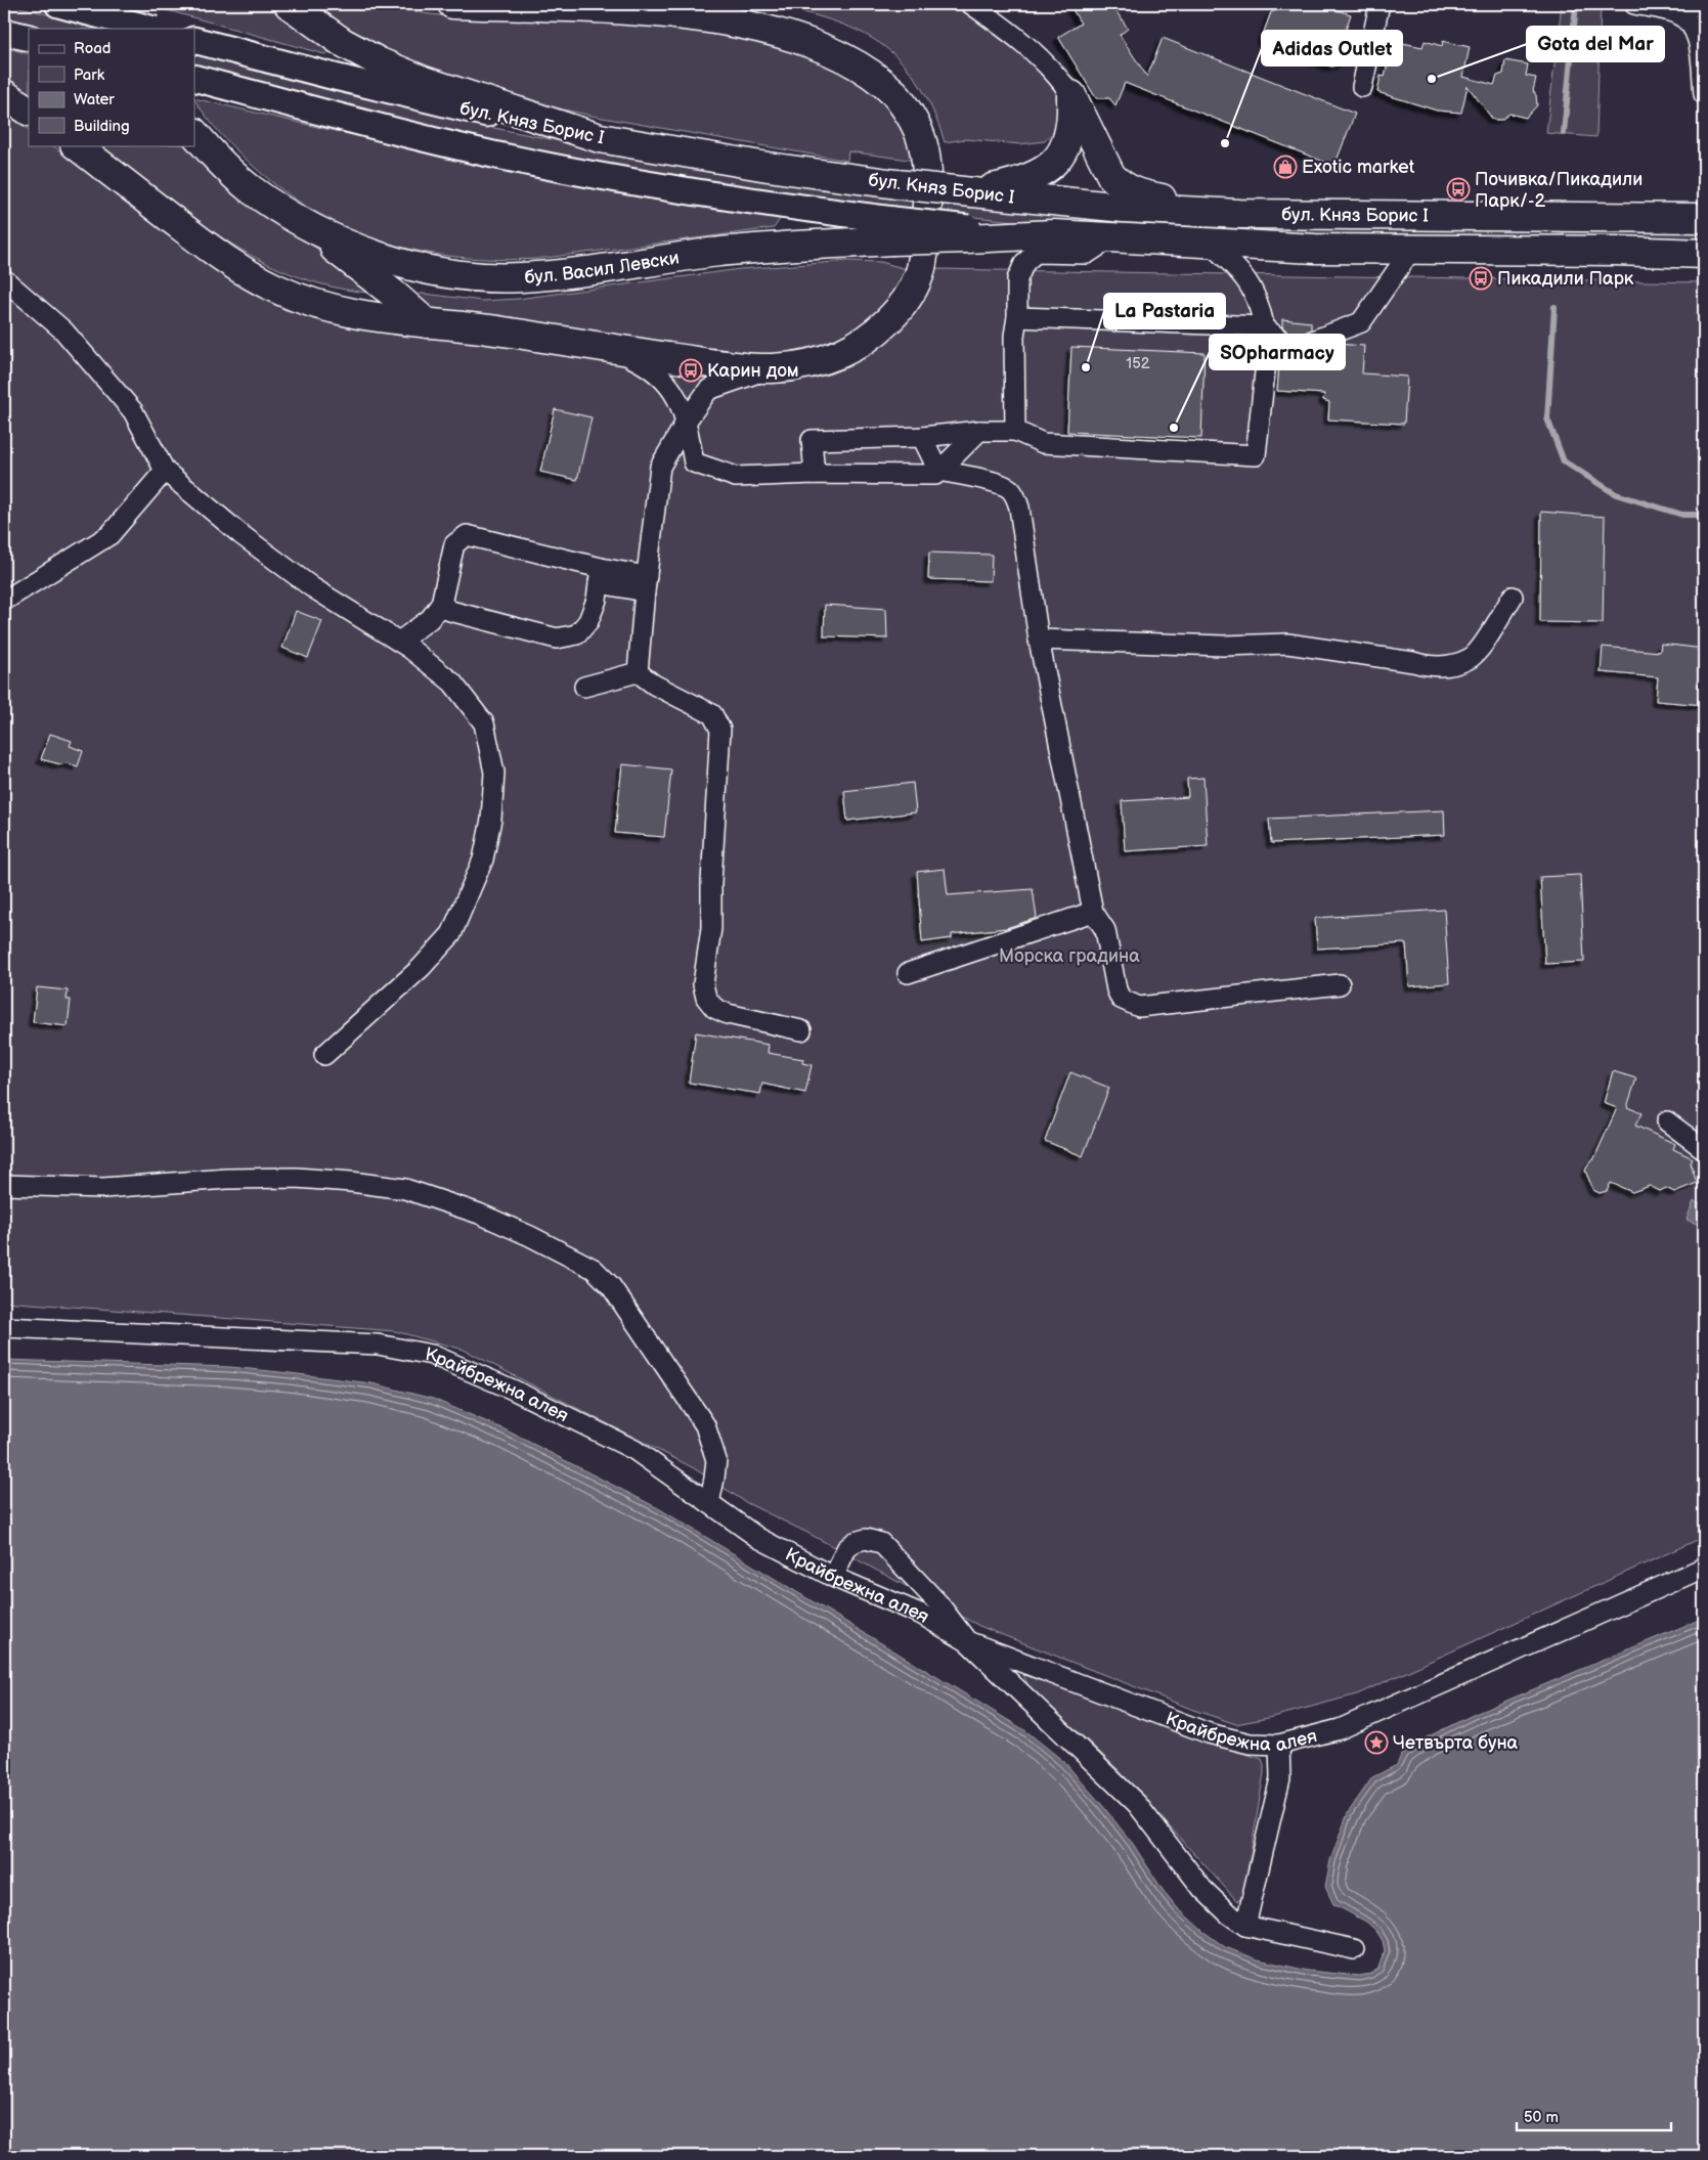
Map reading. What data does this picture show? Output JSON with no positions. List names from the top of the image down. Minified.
{"streets":{"highway":["бул. Княз Борис I","бул. Васил Левски"],"street":["Крайбрежна алея"]},"crossings":[["бул. Княз Борис I","бул. Васил Левски"]],"parks":["Морска градина"],"places":{"other":["Gota del Mar","Adidas Outlet","La Pastaria","SOpharmacy"],"shop":["Exotic market"],"bus stop":["Почивка/Пикадили Парк/-2","Пикадили Парк","Карин дом"],"place":["Четвърта буна"]},"house_numbers":["152"],"legend":["Road","Park","Water","Building"],"scale_bar":"50 m"}
